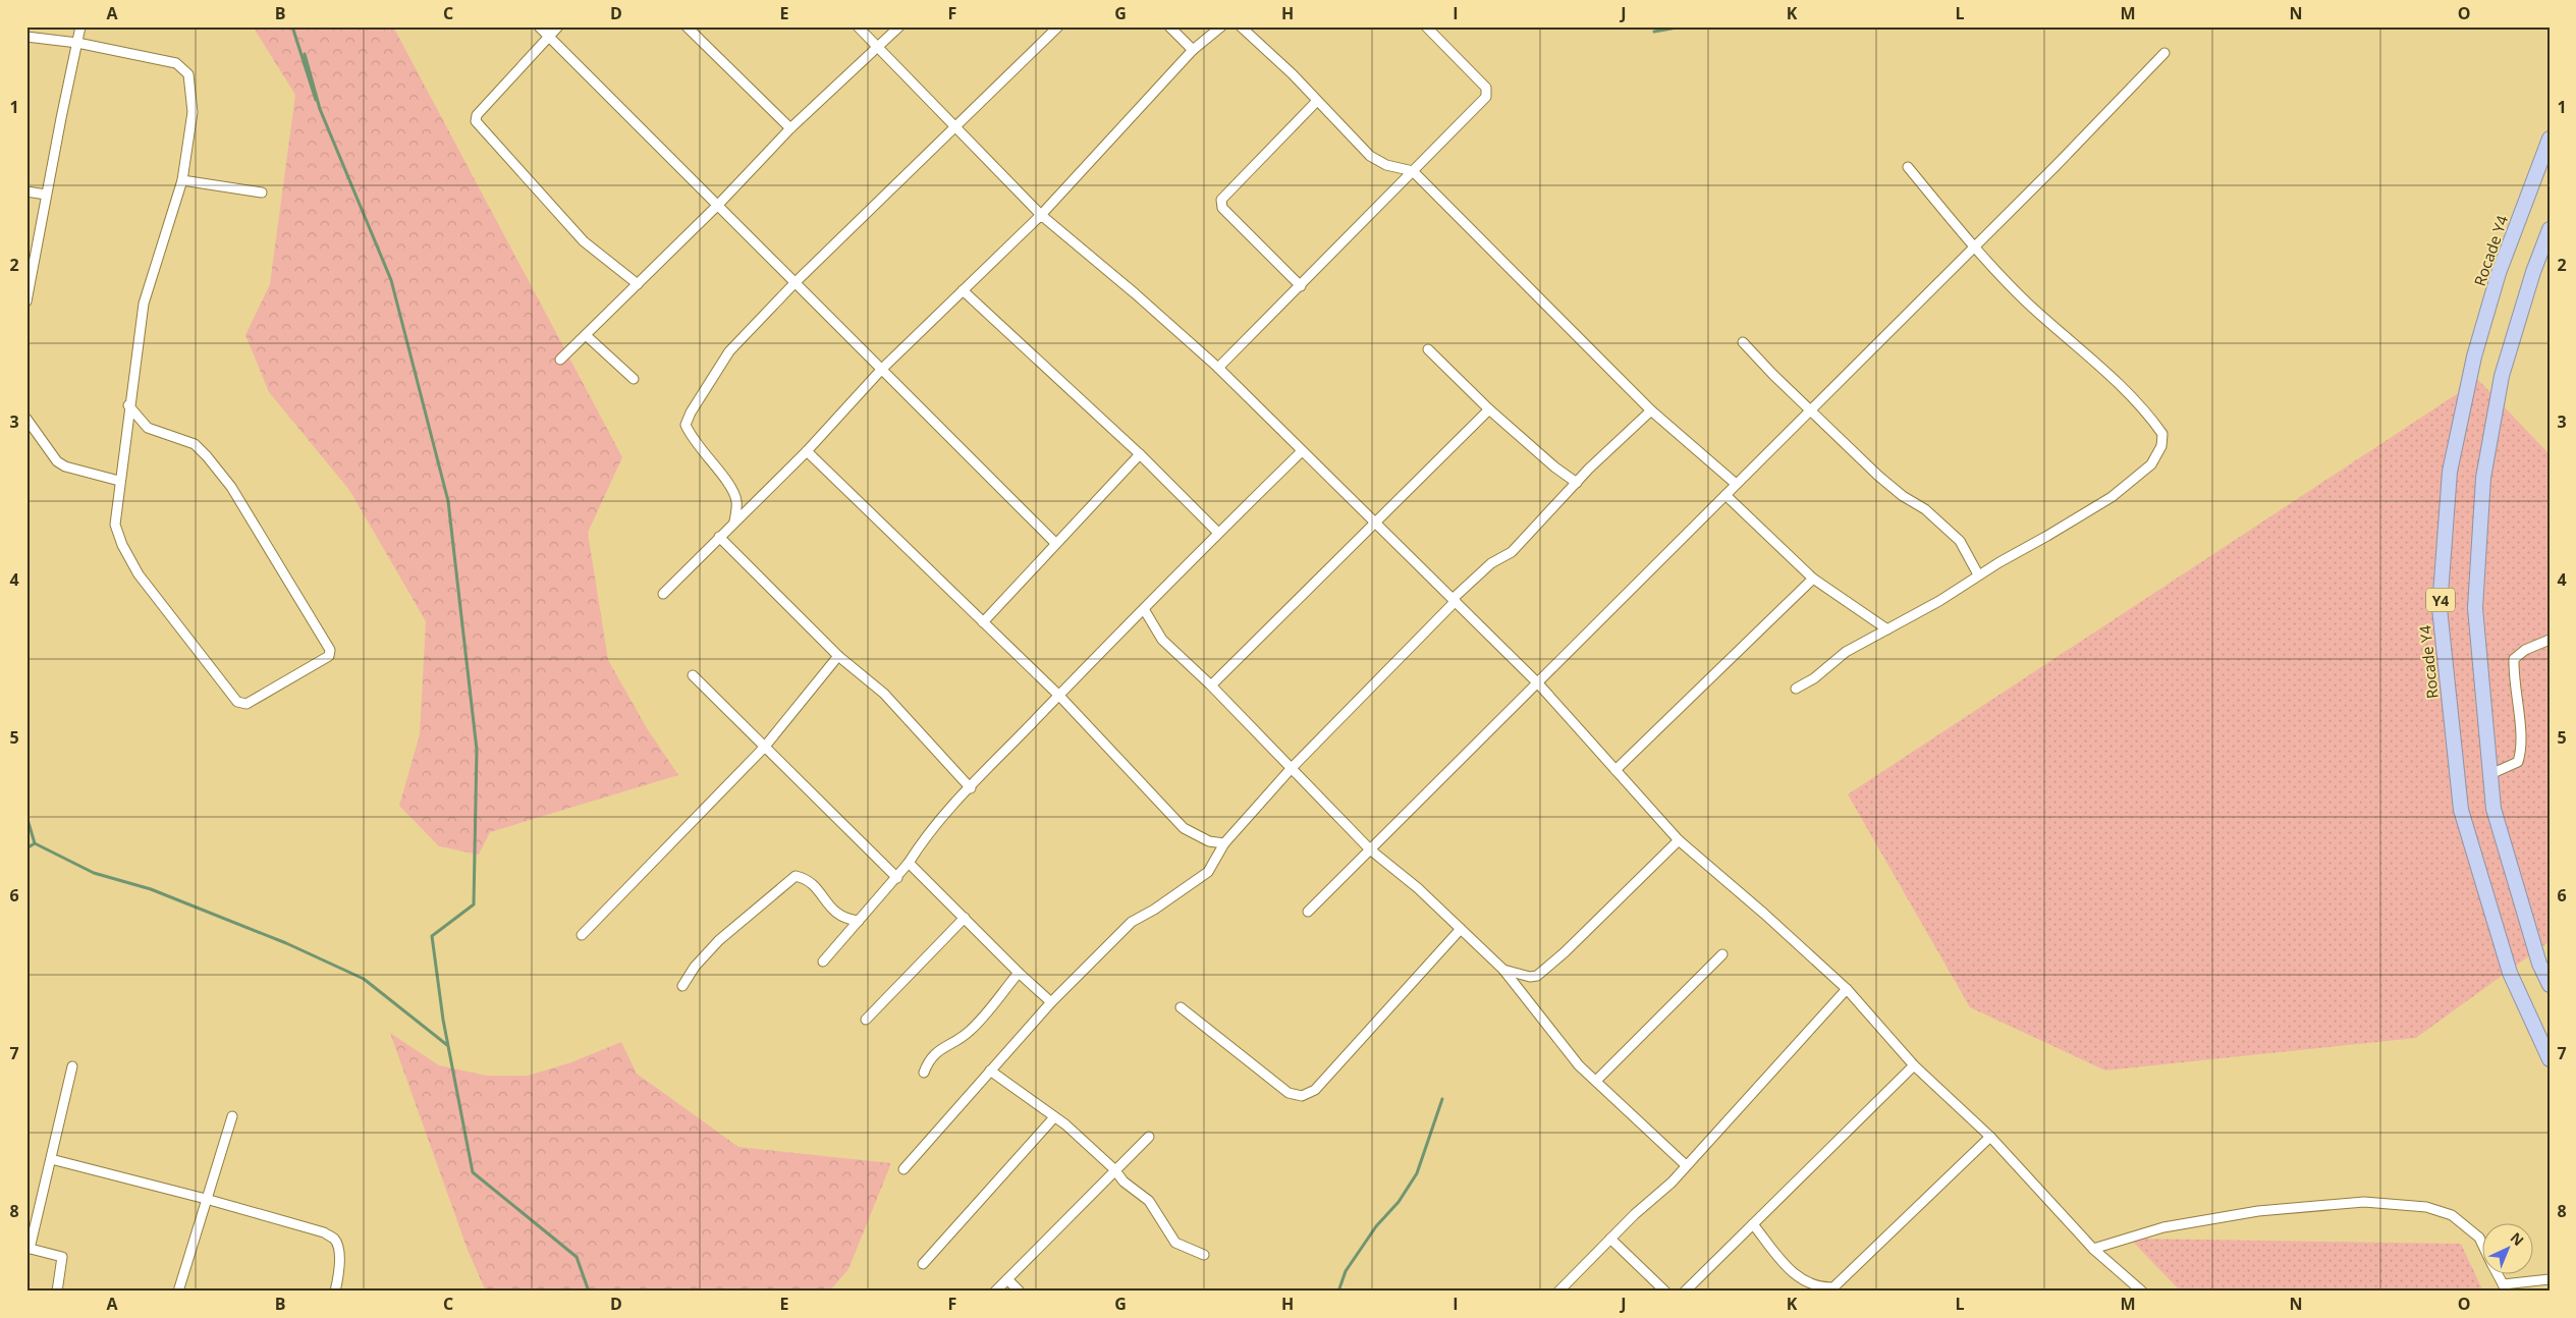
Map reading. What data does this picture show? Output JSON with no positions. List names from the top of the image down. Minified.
{"streets":{"highway":["Rocade Y4","Y4"]},"north":"top right","grid":{"columns":["A","B","C","D","E","F","G","H","I","J","K","L","M","N","O"],"rows":["1","2","3","4","5","6","7","8"]}}
